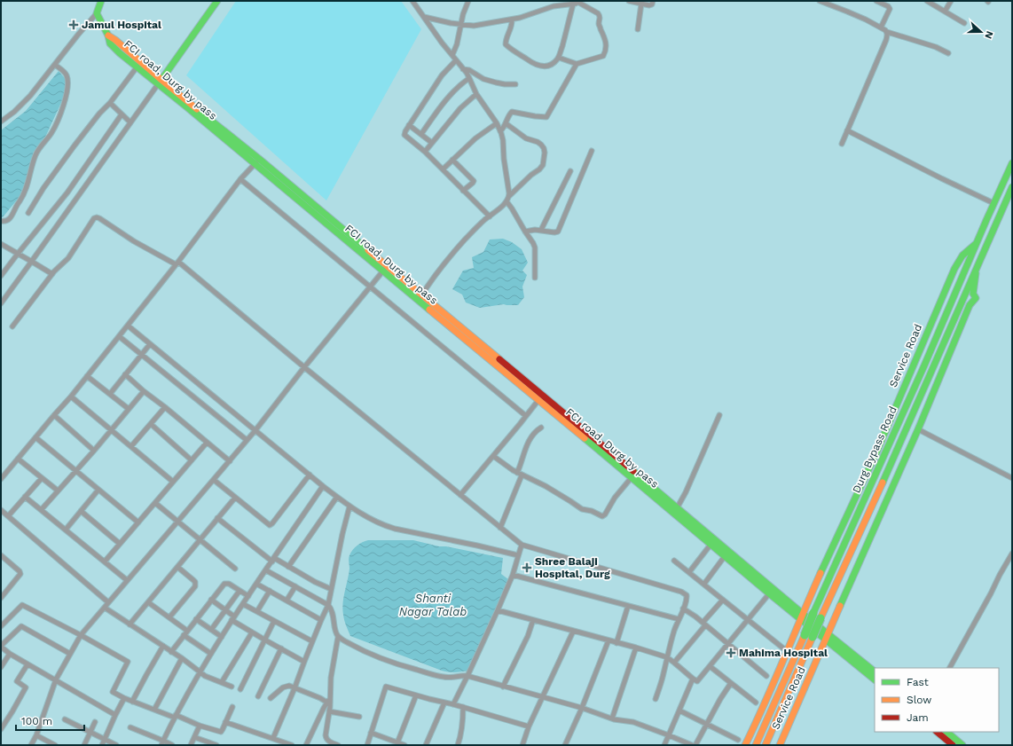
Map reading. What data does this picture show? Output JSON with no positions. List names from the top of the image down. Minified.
{"streets":{"main road":["FCI road, Durg by pass","Service Road","Durg Bypass Road"]},"crossings":[["FCI road, Durg by pass","Service Road"],["Service Road","Durg Bypass Road"]],"water":["Shanti Nagar Talab"],"places":{"health":["Jamul Hospital","Shree Balaji Hospital, Durg","Mahima Hospital"]},"legend":["Fast","Slow","Jam"],"scale_bar":"100 m","north":"right"}
